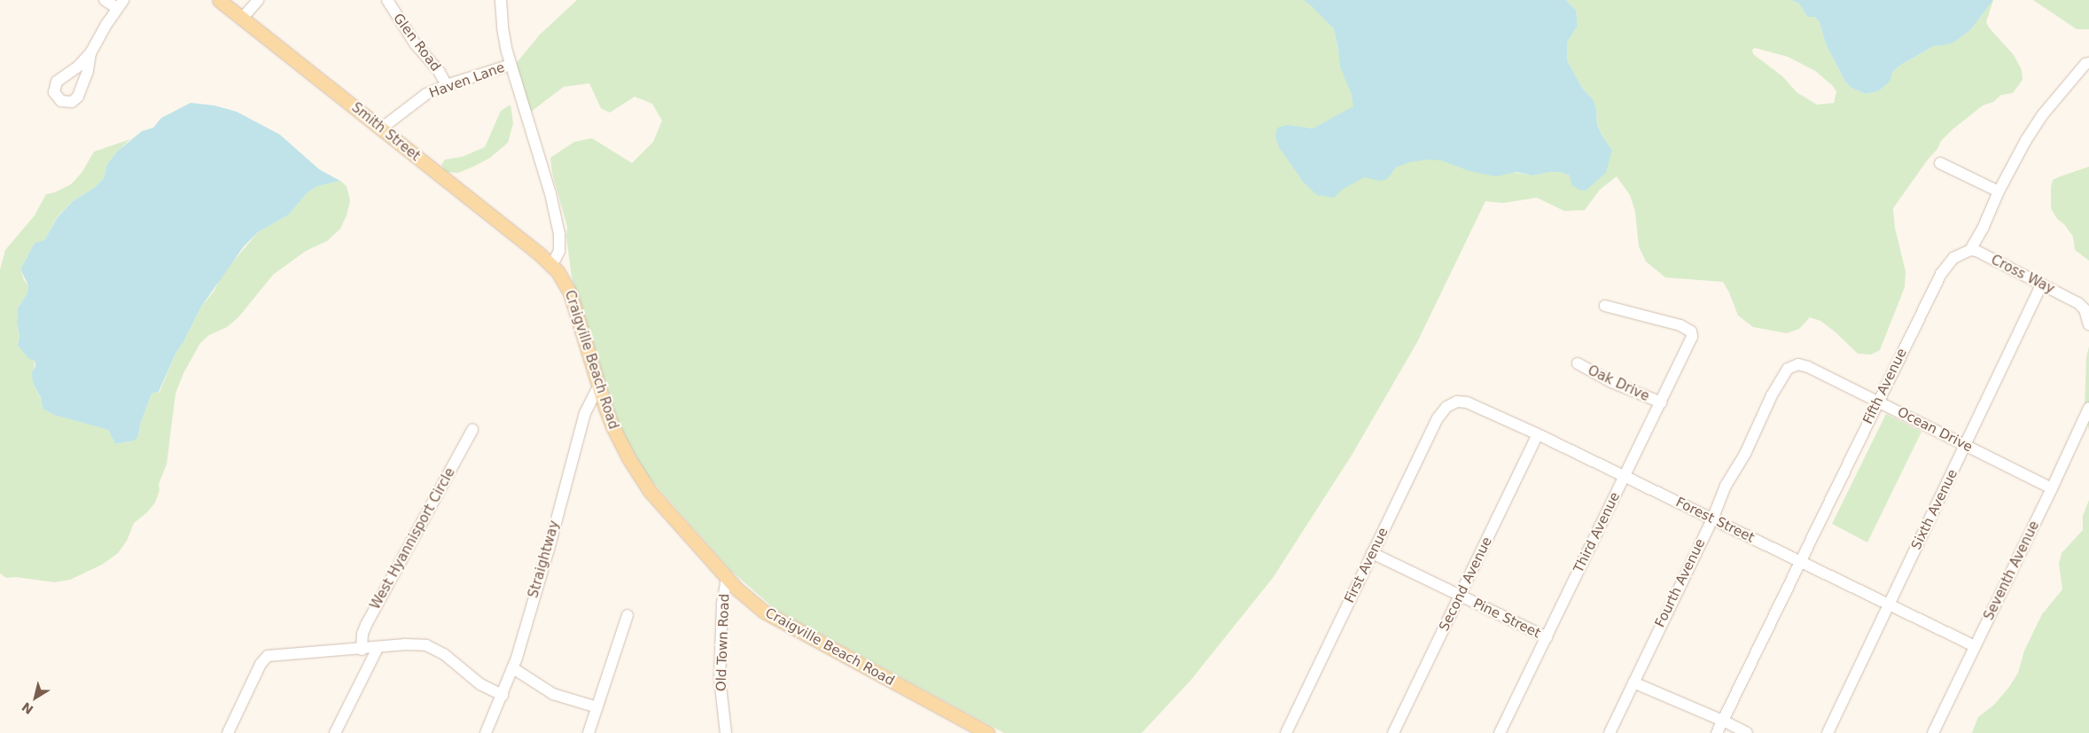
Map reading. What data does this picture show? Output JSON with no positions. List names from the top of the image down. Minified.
{"streets":{"main road":["Smith Street","Craigville Beach Road"],"street":["Glen Road","Haven Lane","Cross Way","Oak Drive","Fifth Avenue","Ocean Drive","Sixth Avenue","Forest Street","Third Avenue","West Hyannisport Circle","Straightway","First Avenue","Seventh Avenue","Fourth Avenue","Second Avenue","Pine Street","Old Town Road"]},"crossings":[["Glen Road","Haven Lane"],["Haven Lane","Smith Street"],["Smith Street","Craigville Beach Road"],["Cross Way","Fifth Avenue"],["Cross Way","Sixth Avenue"],["Craigville Beach Road","Straightway"],["Craigville Beach Road","Old Town Road"],["Oak Drive","Third Avenue"],["Fifth Avenue","Ocean Drive"],["Fifth Avenue","Forest Street"],["Ocean Drive","Sixth Avenue"],["Ocean Drive","Seventh Avenue"],["Ocean Drive","Fourth Avenue"],["Sixth Avenue","Forest Street"],["Forest Street","Third Avenue"],["Forest Street","First Avenue"],["Forest Street","Seventh Avenue"],["Forest Street","Fourth Avenue"],["Forest Street","Second Avenue"],["Third Avenue","Pine Street"],["First Avenue","Pine Street"],["Second Avenue","Pine Street"]],"north":"bottom left"}
